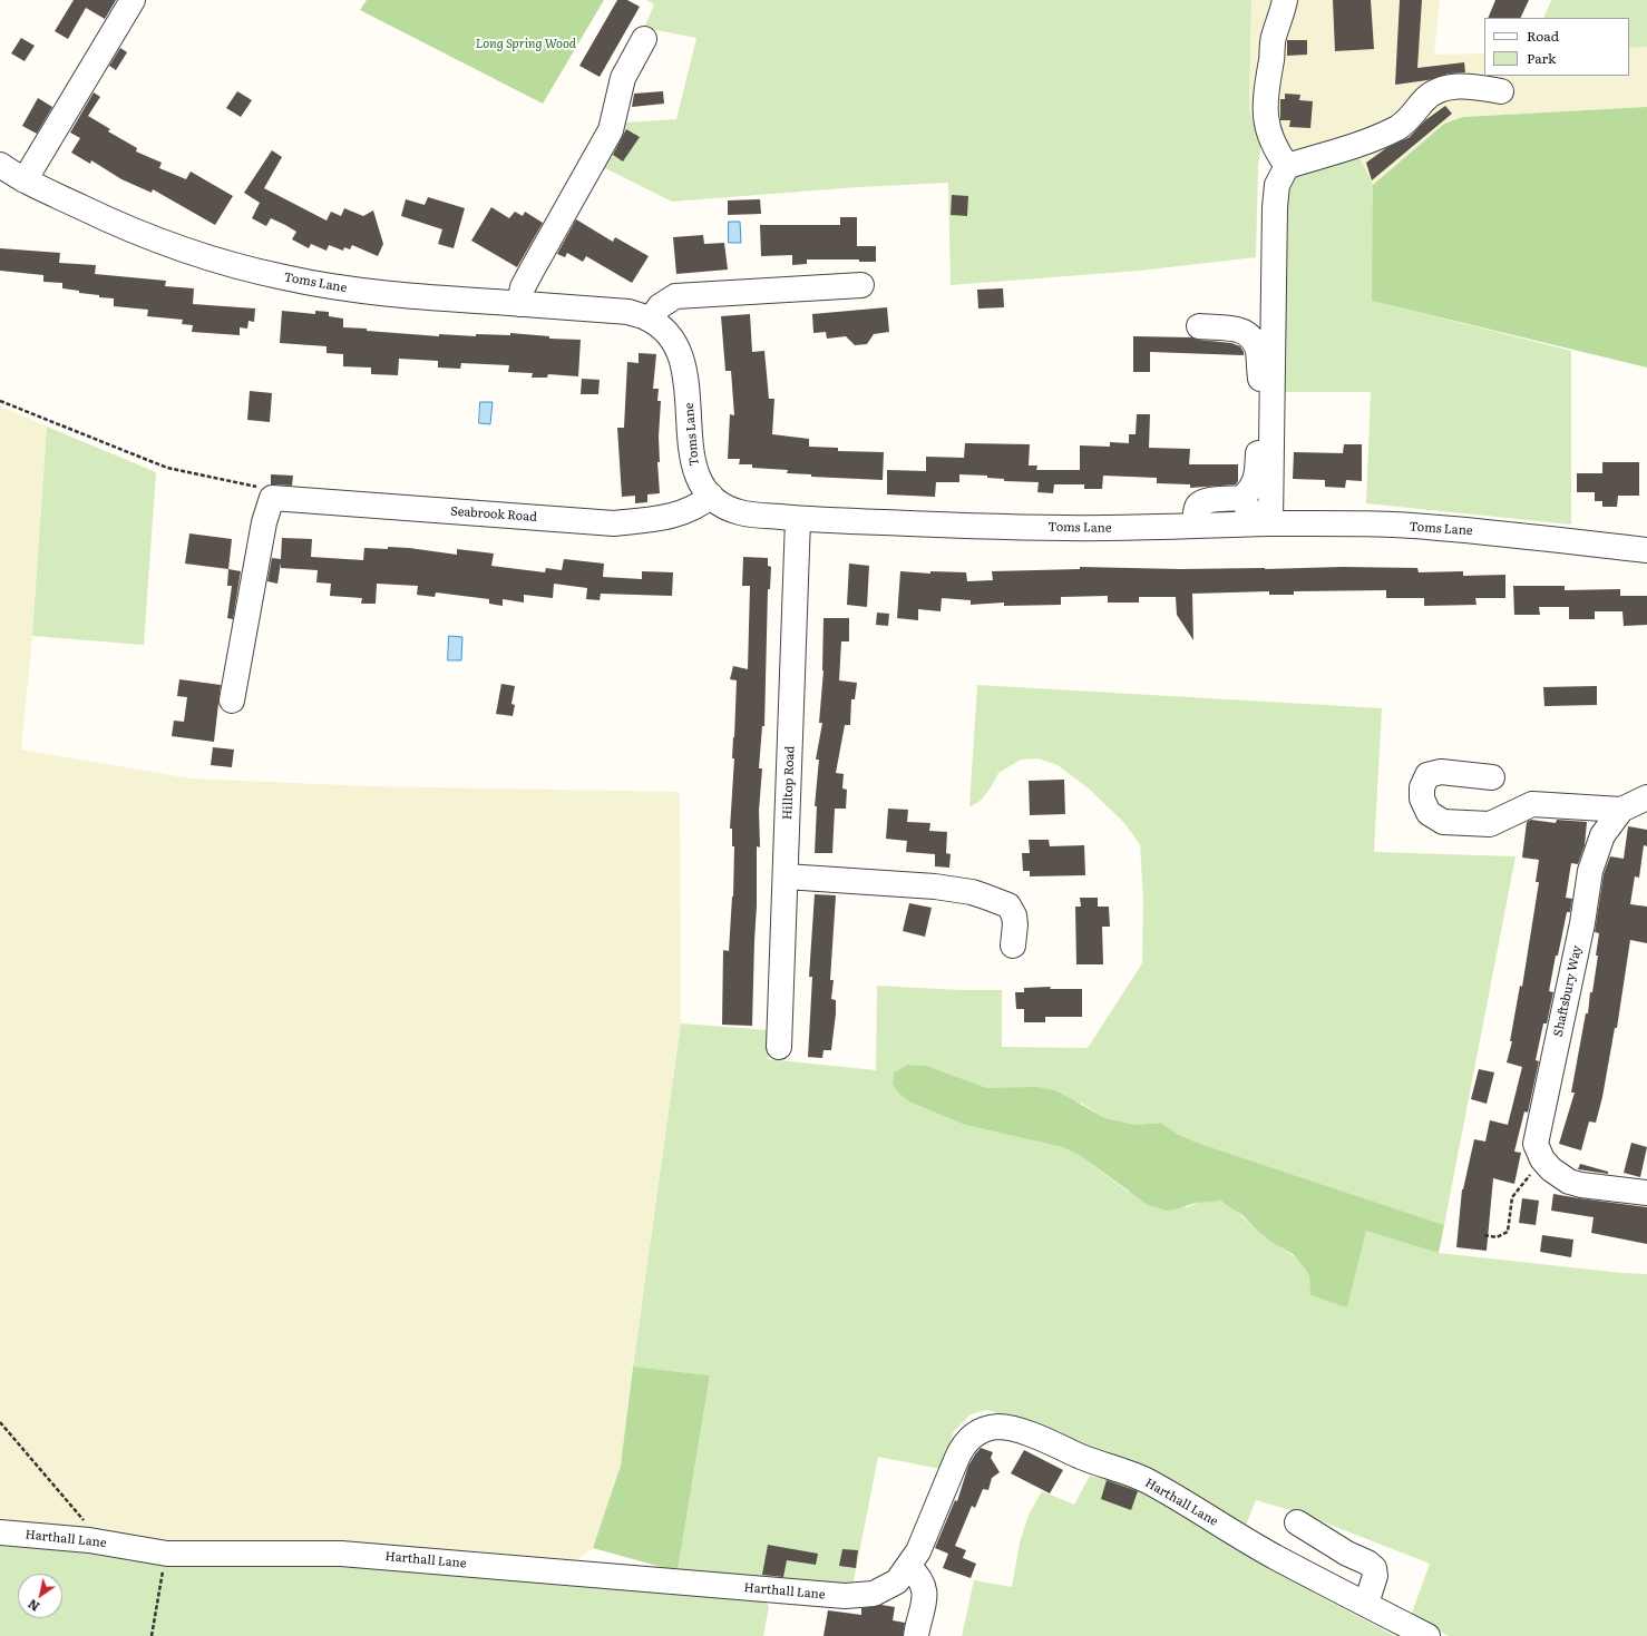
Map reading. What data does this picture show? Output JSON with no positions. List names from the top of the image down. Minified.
{"streets":{"street":["Toms Lane","Seabrook Road","Hilltop Road","Shaftsbury Way","Harthall Lane"]},"crossings":[["Toms Lane","Seabrook Road"],["Toms Lane","Hilltop Road"]],"parks":["Long Spring Wood"],"legend":["Road","Park"],"north":"bottom left"}
